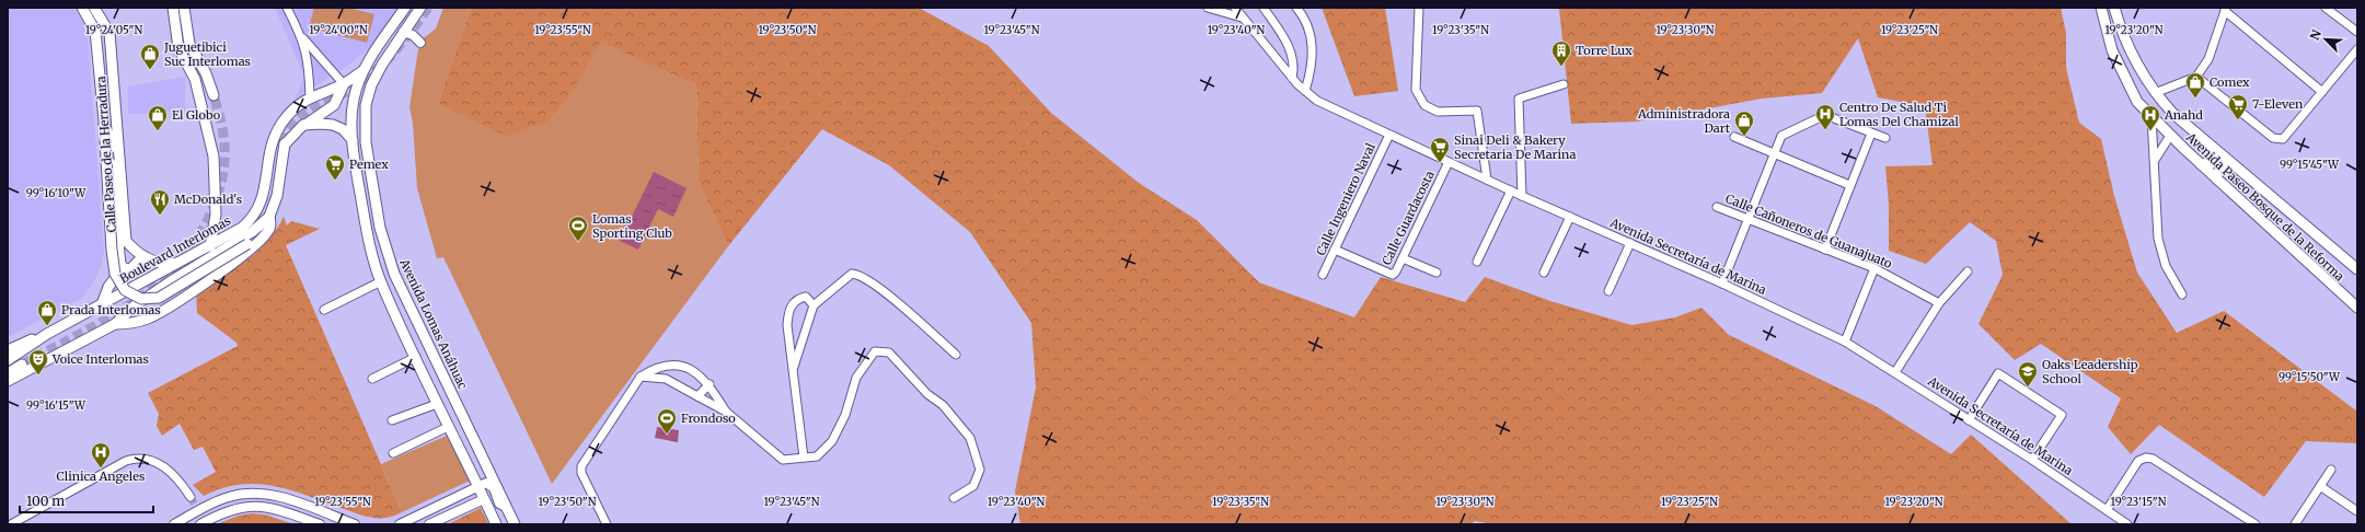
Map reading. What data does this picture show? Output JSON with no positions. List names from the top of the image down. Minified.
{"streets":{"main road":["Calle Paseo de la Herradura","Avenida Paseo Bosque de la Reforma","Boulevard Interlomas","Avenida Lomas Anáhuac"],"street":["Calle Ingeniero Naval","Calle Guardacosta","Calle Cañoneros de Guanajuato","Avenida Secretaría de Marina"]},"crossings":[["Calle Paseo de la Herradura","Boulevard Interlomas"],["Calle Ingeniero Naval","Calle Guardacosta"],["Calle Ingeniero Naval","Avenida Secretaría de Marina"],["Calle Guardacosta","Avenida Secretaría de Marina"]],"places":{"building":["Torre Lux"],"shop":["Juguetibici Suc Interlomas","Comex","El Globo","Administradora Dart","Prada Interlomas"],"supermarket":["7-Eleven","Sinai Deli & Bakery Secretaria De Marina","Pemex"],"hospital":["Centro De Salud Ti Lomas Del Chamizal","Anahd","Clinica Angeles"],"restaurant":["McDonald's"],"sports":["Lomas Sporting Club","Frondoso"],"theatre":["Voice Interlomas"],"school or university":["Oaks Leadership School"]},"scale_bar":"100 m","north":"top left","coordinates":["19°24'05\"N","19°24'00\"N","19°23'55\"N","19°23'50\"N","19°23'45\"N","19°23'40\"N","19°23'35\"N","19°23'30\"N","19°23'25\"N","19°23'20\"N","99°15'45\"W","99°16'10\"W","99°15'50\"W","99°16'15\"W","19°23'15\"N"]}
